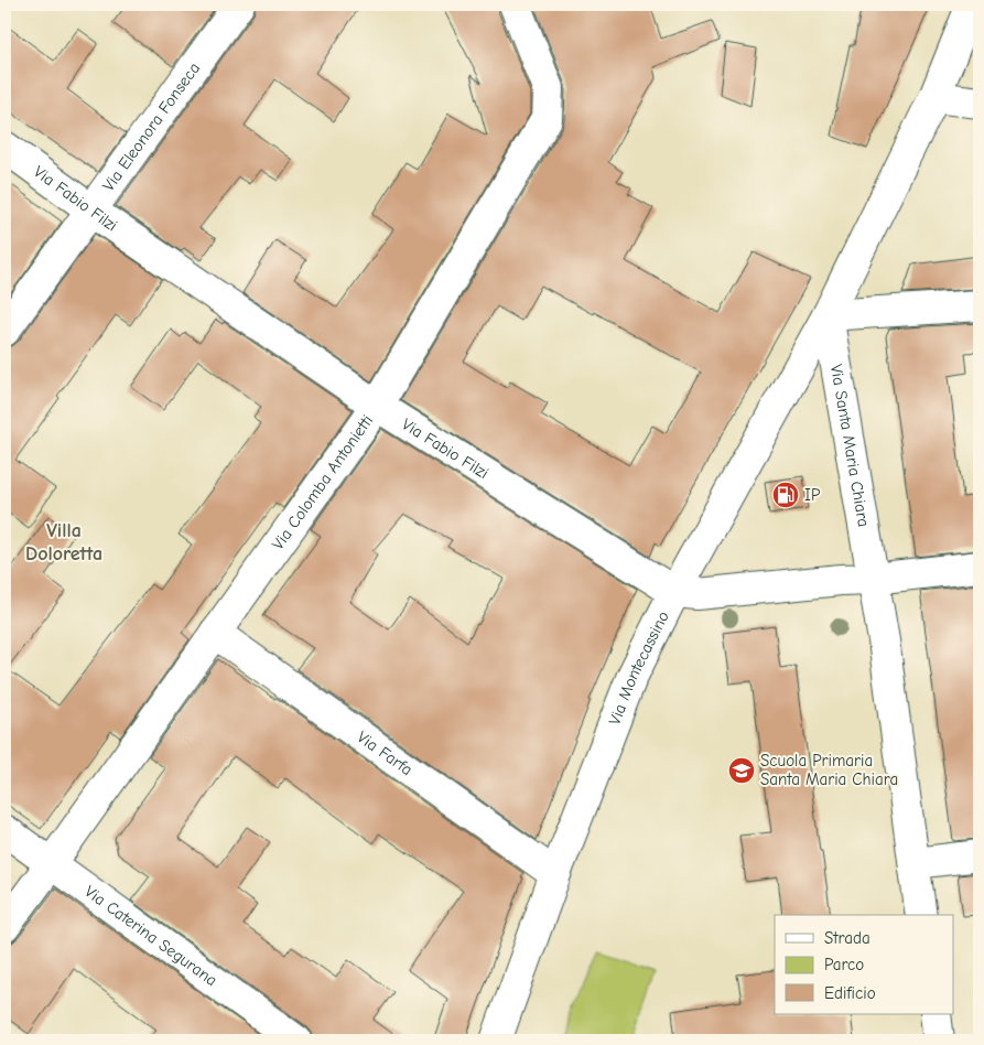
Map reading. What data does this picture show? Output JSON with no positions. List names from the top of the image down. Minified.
{"streets":{"street":["Via Eleonora Fonseca","Via Fabio Filzi","Via Santa Maria Chiara","Via Colomba Antonietti","Via Montecassino","Via Farfa","Via Caterina Segurana"]},"crossings":[["Via Eleonora Fonseca","Via Fabio Filzi"],["Via Fabio Filzi","Via Santa Maria Chiara"],["Via Fabio Filzi","Via Colomba Antonietti"],["Via Fabio Filzi","Via Montecassino"],["Via Santa Maria Chiara","Via Montecassino"],["Via Colomba Antonietti","Via Farfa"],["Via Colomba Antonietti","Via Caterina Segurana"],["Via Montecassino","Via Farfa"]],"districts":["Villa Doloretta"],"places":{"fuel station":["IP"],"school or university":["Scuola Primaria Santa Maria Chiara"]},"legend":["Strada","Parco","Edificio"]}
